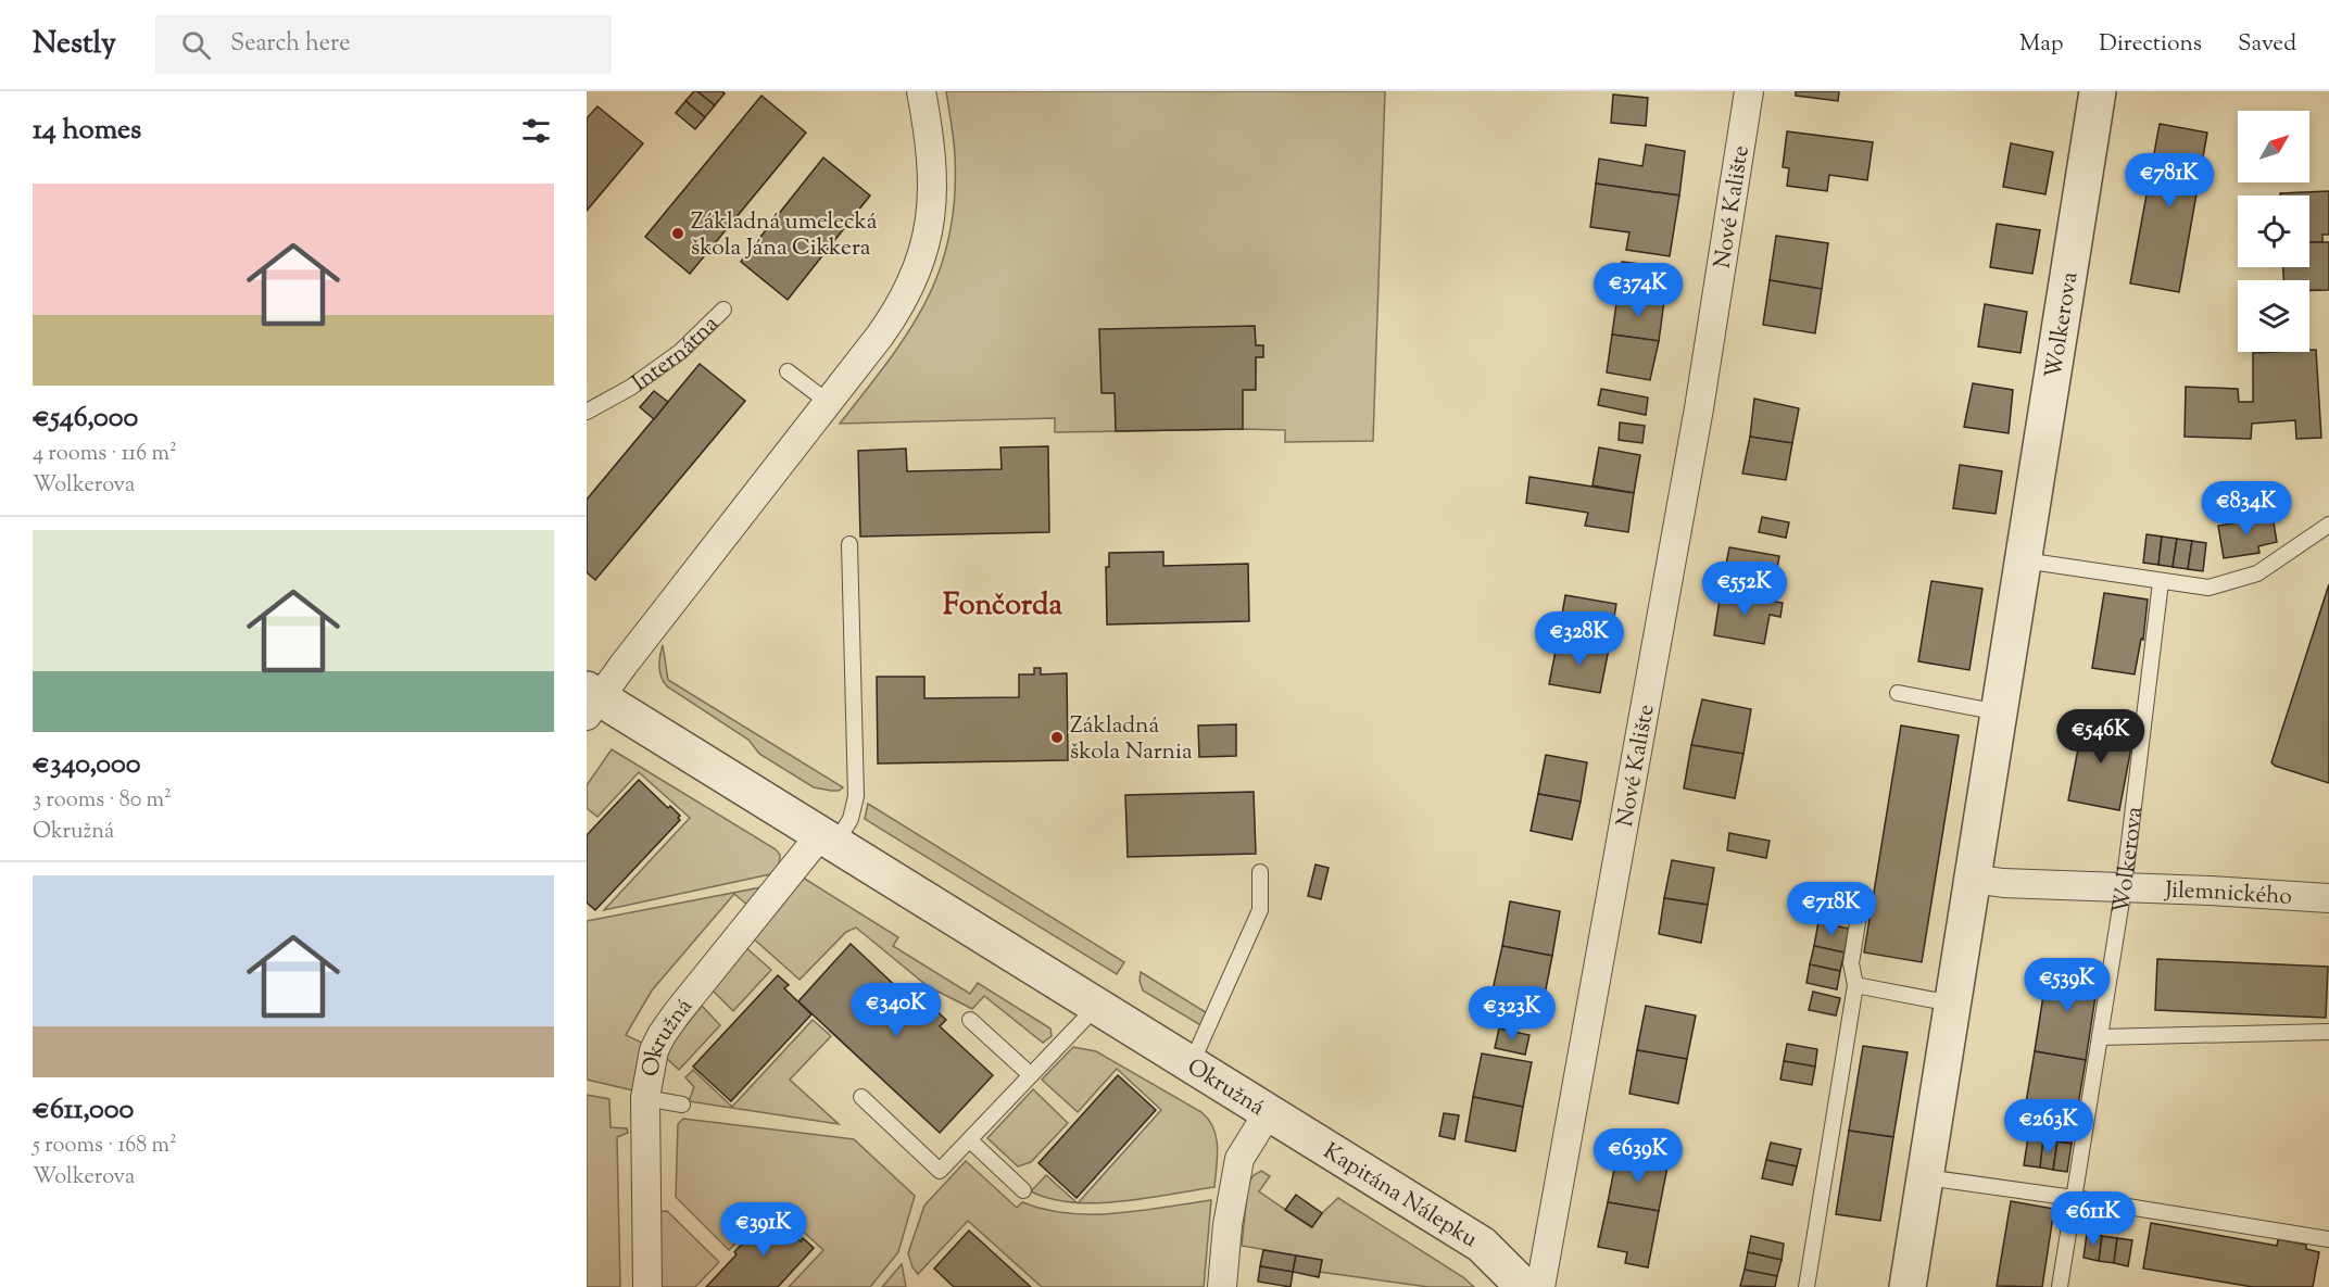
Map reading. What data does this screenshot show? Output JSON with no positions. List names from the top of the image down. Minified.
{"streets":{"street":["Nové Kalište","Wolkerova","Jilemnického","Okružná","Kapitána Nálepku"],"lane":["Internátna"]},"crossings":[["Wolkerova","Jilemnického"],["Okružná","Kapitána Nálepku"]],"districts":["Fončorda"],"places":["Základná umelecká škola Jána Cikkera","Základná škola Narnia"],"north":"top right","page":{"header":"Nestly","search":"Search here","nav":["Map","Directions","Saved"],"heading":"14 homes","price":["€781K","€374K","€834K","€552K","€328K","€546K","€718K","€539K","€340K","€323K","€263K","€639K","€611K","€391K"],"list":[{"name":"€546,000","note":"4 rooms · 116 m² · Wolkerova"},{"name":"€340,000","note":"3 rooms · 80 m² · Okružná"},{"name":"€611,000","note":"5 rooms · 168 m² · Wolkerova"}]}}
